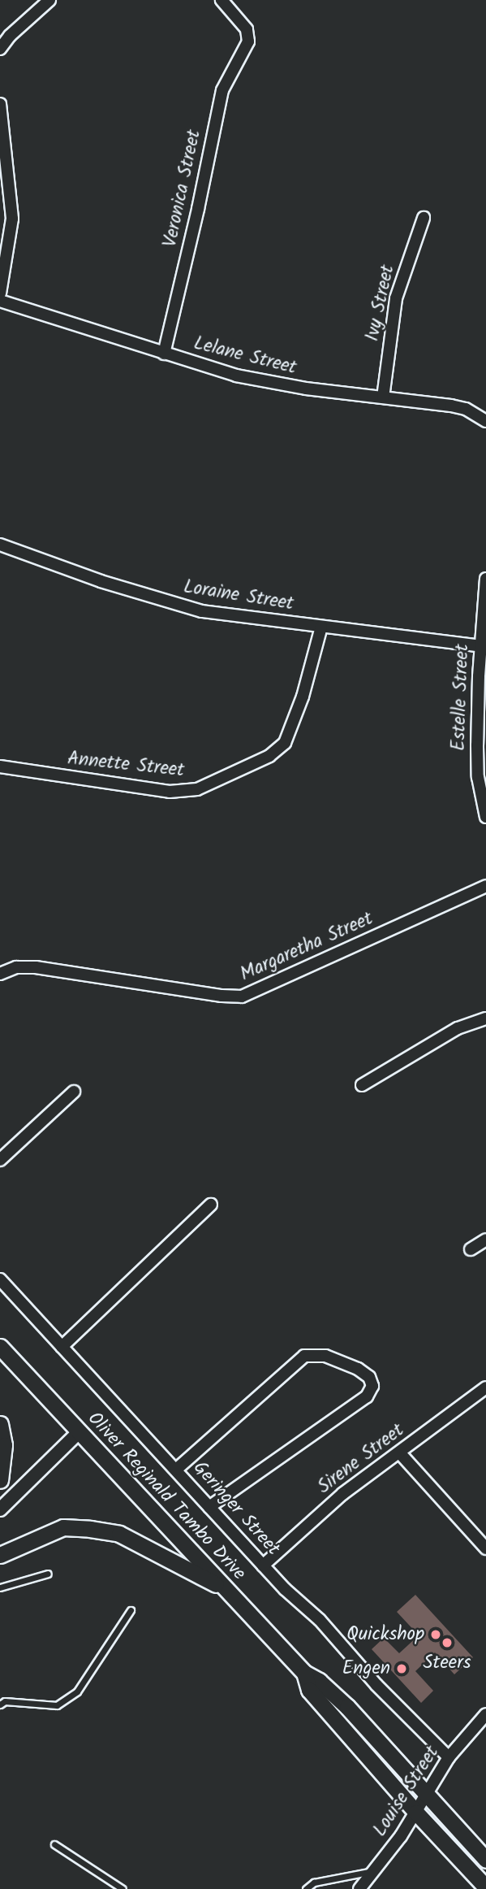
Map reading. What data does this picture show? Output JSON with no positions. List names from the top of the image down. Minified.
{"streets":{"main road":["Oliver Reginald Tambo Drive"],"street":["Veronica Street","Ivy Street","Lelane Street","Loraine Street","Estelle Street","Annette Street","Margaretha Street","Sirene Street","Geringer Street","Louise Street"]},"crossings":[["Veronica Street","Lelane Street"],["Ivy Street","Lelane Street"],["Loraine Street","Estelle Street"],["Loraine Street","Annette Street"],["Sirene Street","Geringer Street"],["Oliver Reginald Tambo Drive","Louise Street"],["Geringer Street","Louise Street"]],"places":["Quickshop","Steers","Engen"]}
